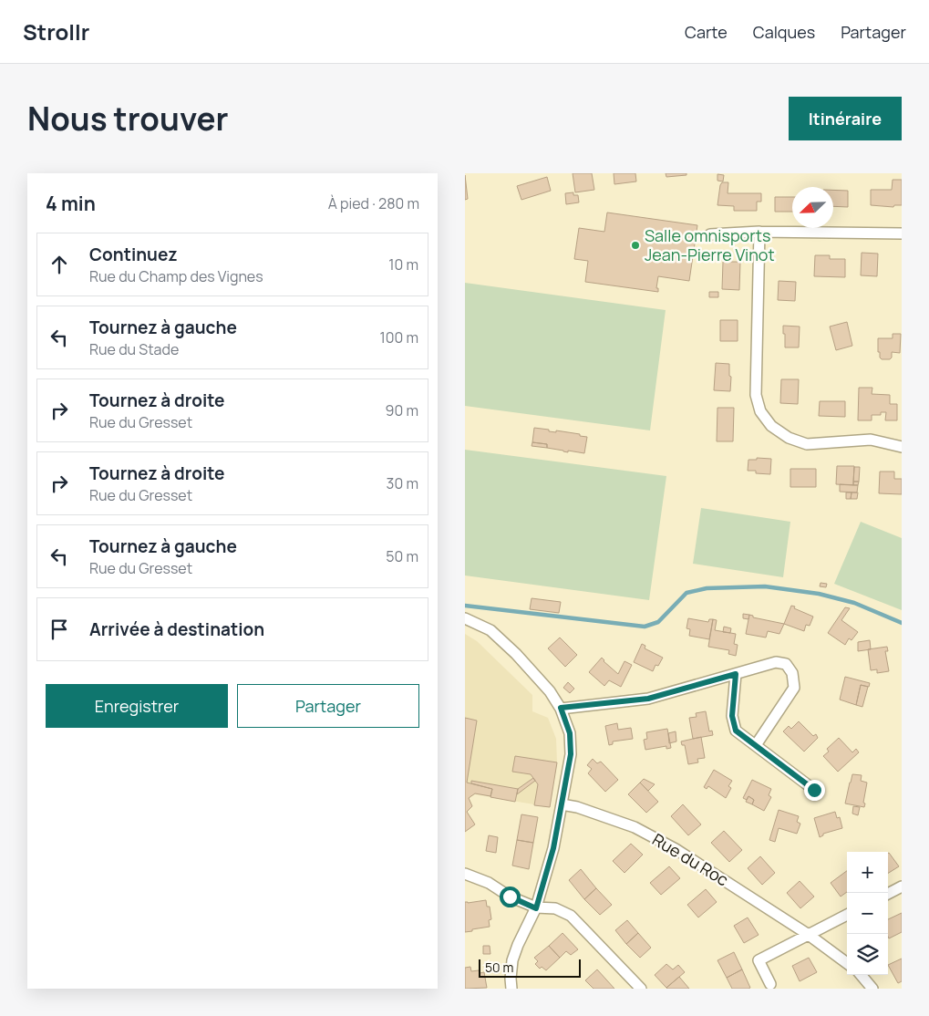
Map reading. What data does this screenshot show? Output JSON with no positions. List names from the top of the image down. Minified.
{"streets":{"street":["Rue du Roc"]},"places":["Salle omnisports Jean-Pierre Vinot"],"scale_bar":"50 m","north":"bottom left","page":{"header":"Strollr","nav":["Carte","Calques","Partager"],"title":"Nous trouver","buttons":["Itinéraire",["Enregistrer","Partager"]],"heading":["4 min","À pied · 280 m"],"list":[["Continuez","Rue du Champ des Vignes","10 m"],["Tournez à gauche","Rue du Stade","100 m"],["Tournez à droite","Rue du Gresset","90 m"],["Tournez à droite","Rue du Gresset","30 m"],["Tournez à gauche","Rue du Gresset","50 m"],"Arrivée à destination"],"map_buttons":["+","−"],"scale":"50 m"}}
